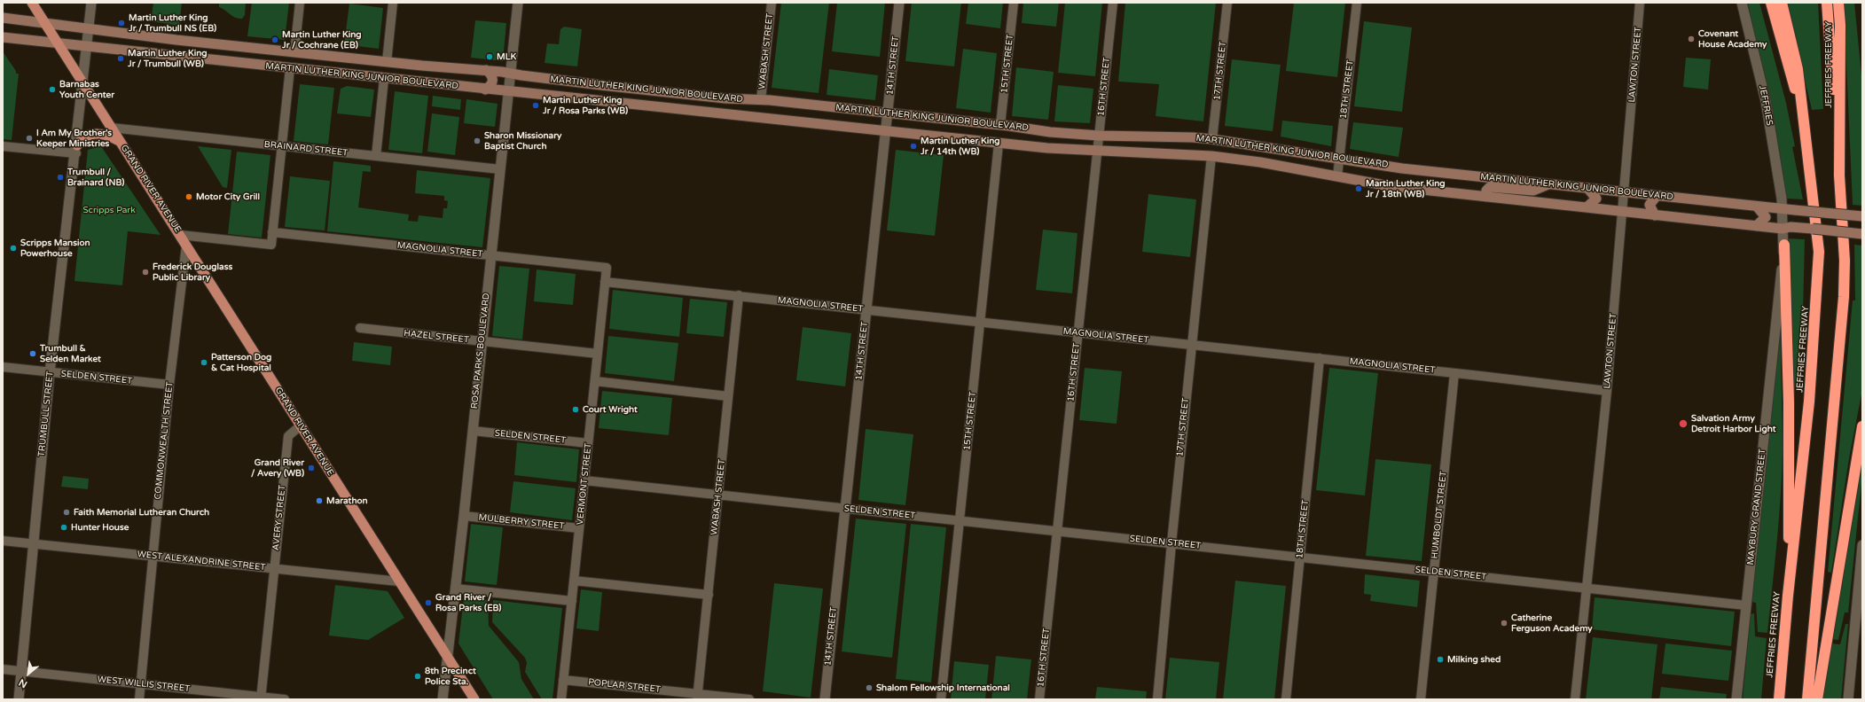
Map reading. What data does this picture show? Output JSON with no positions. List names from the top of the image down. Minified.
{"streets":{"highway":["JEFFRIES FREEWAY"],"main road":["MARTIN LUTHER KING JUNIOR BOULEVARD","GRAND RIVER AVENUE"],"street":["WABASH STREET","15TH STREET","LAWTON STREET","14TH STREET","17TH STREET","16TH STREET","18TH STREET","JEFFRIES","BRAINARD STREET","MAGNOLIA STREET","HAZEL STREET","ROSA PARKS BOULEVARD","SELDEN STREET","TRUMBULL STREET","COMMONWEALTH STREET","VERMONT STREET","MAYBURY GRAND STREET","HUMBOLDT STREET","AVERY STREET","MULBERRY STREET","WEST ALEXANDRINE STREET","WEST WILLIS STREET","POPLAR STREET"]},"crossings":[["WABASH STREET","MARTIN LUTHER KING JUNIOR BOULEVARD"],["WABASH STREET","MAGNOLIA STREET"],["WABASH STREET","SELDEN STREET"],["WABASH STREET","POPLAR STREET"],["15TH STREET","MARTIN LUTHER KING JUNIOR BOULEVARD"],["15TH STREET","MAGNOLIA STREET"],["15TH STREET","SELDEN STREET"],["LAWTON STREET","MARTIN LUTHER KING JUNIOR BOULEVARD"],["LAWTON STREET","MAGNOLIA STREET"],["LAWTON STREET","SELDEN STREET"],["14TH STREET","MARTIN LUTHER KING JUNIOR BOULEVARD"],["14TH STREET","MAGNOLIA STREET"],["14TH STREET","SELDEN STREET"],["17TH STREET","MARTIN LUTHER KING JUNIOR BOULEVARD"],["17TH STREET","MAGNOLIA STREET"],["17TH STREET","SELDEN STREET"],["MARTIN LUTHER KING JUNIOR BOULEVARD","16TH STREET"],["MARTIN LUTHER KING JUNIOR BOULEVARD","18TH STREET"],["MARTIN LUTHER KING JUNIOR BOULEVARD","JEFFRIES"],["MARTIN LUTHER KING JUNIOR BOULEVARD","GRAND RIVER AVENUE"],["MARTIN LUTHER KING JUNIOR BOULEVARD","ROSA PARKS BOULEVARD"],["MARTIN LUTHER KING JUNIOR BOULEVARD","TRUMBULL STREET"],["MARTIN LUTHER KING JUNIOR BOULEVARD","MAYBURY GRAND STREET"],["16TH STREET","MAGNOLIA STREET"],["16TH STREET","SELDEN STREET"],["18TH STREET","MAGNOLIA STREET"],["18TH STREET","SELDEN STREET"],["JEFFRIES","MAYBURY GRAND STREET"],["BRAINARD STREET","GRAND RIVER AVENUE"],["BRAINARD STREET","ROSA PARKS BOULEVARD"],["GRAND RIVER AVENUE","ROSA PARKS BOULEVARD"],["GRAND RIVER AVENUE","TRUMBULL STREET"],["GRAND RIVER AVENUE","COMMONWEALTH STREET"],["GRAND RIVER AVENUE","AVERY STREET"],["GRAND RIVER AVENUE","WEST ALEXANDRINE STREET"],["MAGNOLIA STREET","ROSA PARKS BOULEVARD"],["MAGNOLIA STREET","VERMONT STREET"],["MAGNOLIA STREET","HUMBOLDT STREET"],["HAZEL STREET","ROSA PARKS BOULEVARD"],["HAZEL STREET","VERMONT STREET"],["ROSA PARKS BOULEVARD","SELDEN STREET"],["ROSA PARKS BOULEVARD","MULBERRY STREET"],["SELDEN STREET","TRUMBULL STREET"],["SELDEN STREET","COMMONWEALTH STREET"],["SELDEN STREET","VERMONT STREET"],["SELDEN STREET","MAYBURY GRAND STREET"],["SELDEN STREET","HUMBOLDT STREET"],["TRUMBULL STREET","WEST ALEXANDRINE STREET"],["TRUMBULL STREET","WEST WILLIS STREET"],["COMMONWEALTH STREET","WEST ALEXANDRINE STREET"],["COMMONWEALTH STREET","WEST WILLIS STREET"],["VERMONT STREET","MULBERRY STREET"],["VERMONT STREET","POPLAR STREET"],["AVERY STREET","WEST ALEXANDRINE STREET"],["AVERY STREET","WEST WILLIS STREET"]],"parks":["Scripps Park"],"places":["Martin Luther King Jr / Trumbull NS (EB)","Covenant House Academy","Martin Luther King Jr / Cochrane (EB)","MLK","Martin Luther King Jr / Trumbull (WB)","Barnabas Youth Center","Martin Luther King Jr / Rosa Parks (WB)","I Am My Brother's Keeper Ministries","Sharon Missionary Baptist Church","Martin Luther King Jr / 14th (WB)","Trumbull / Brainard (NB)","Martin Luther King Jr / 18th (WB)","Motor City Grill","Scripps Mansion Powerhouse","Frederick Douglass Public Library","Trumbull & Selden Market","Patterson Dog & Cat Hospital","Court Wright","Salvation Army Detroit Harbor Light","Grand River / Avery (WB)","Marathon","Faith Memorial Lutheran Church","Hunter House","Grand River / Rosa Parks (EB)","Catherine Ferguson Academy","Milking shed","8th Precinct Police Sta.","Shalom Fellowship International"],"north":"bottom left"}
